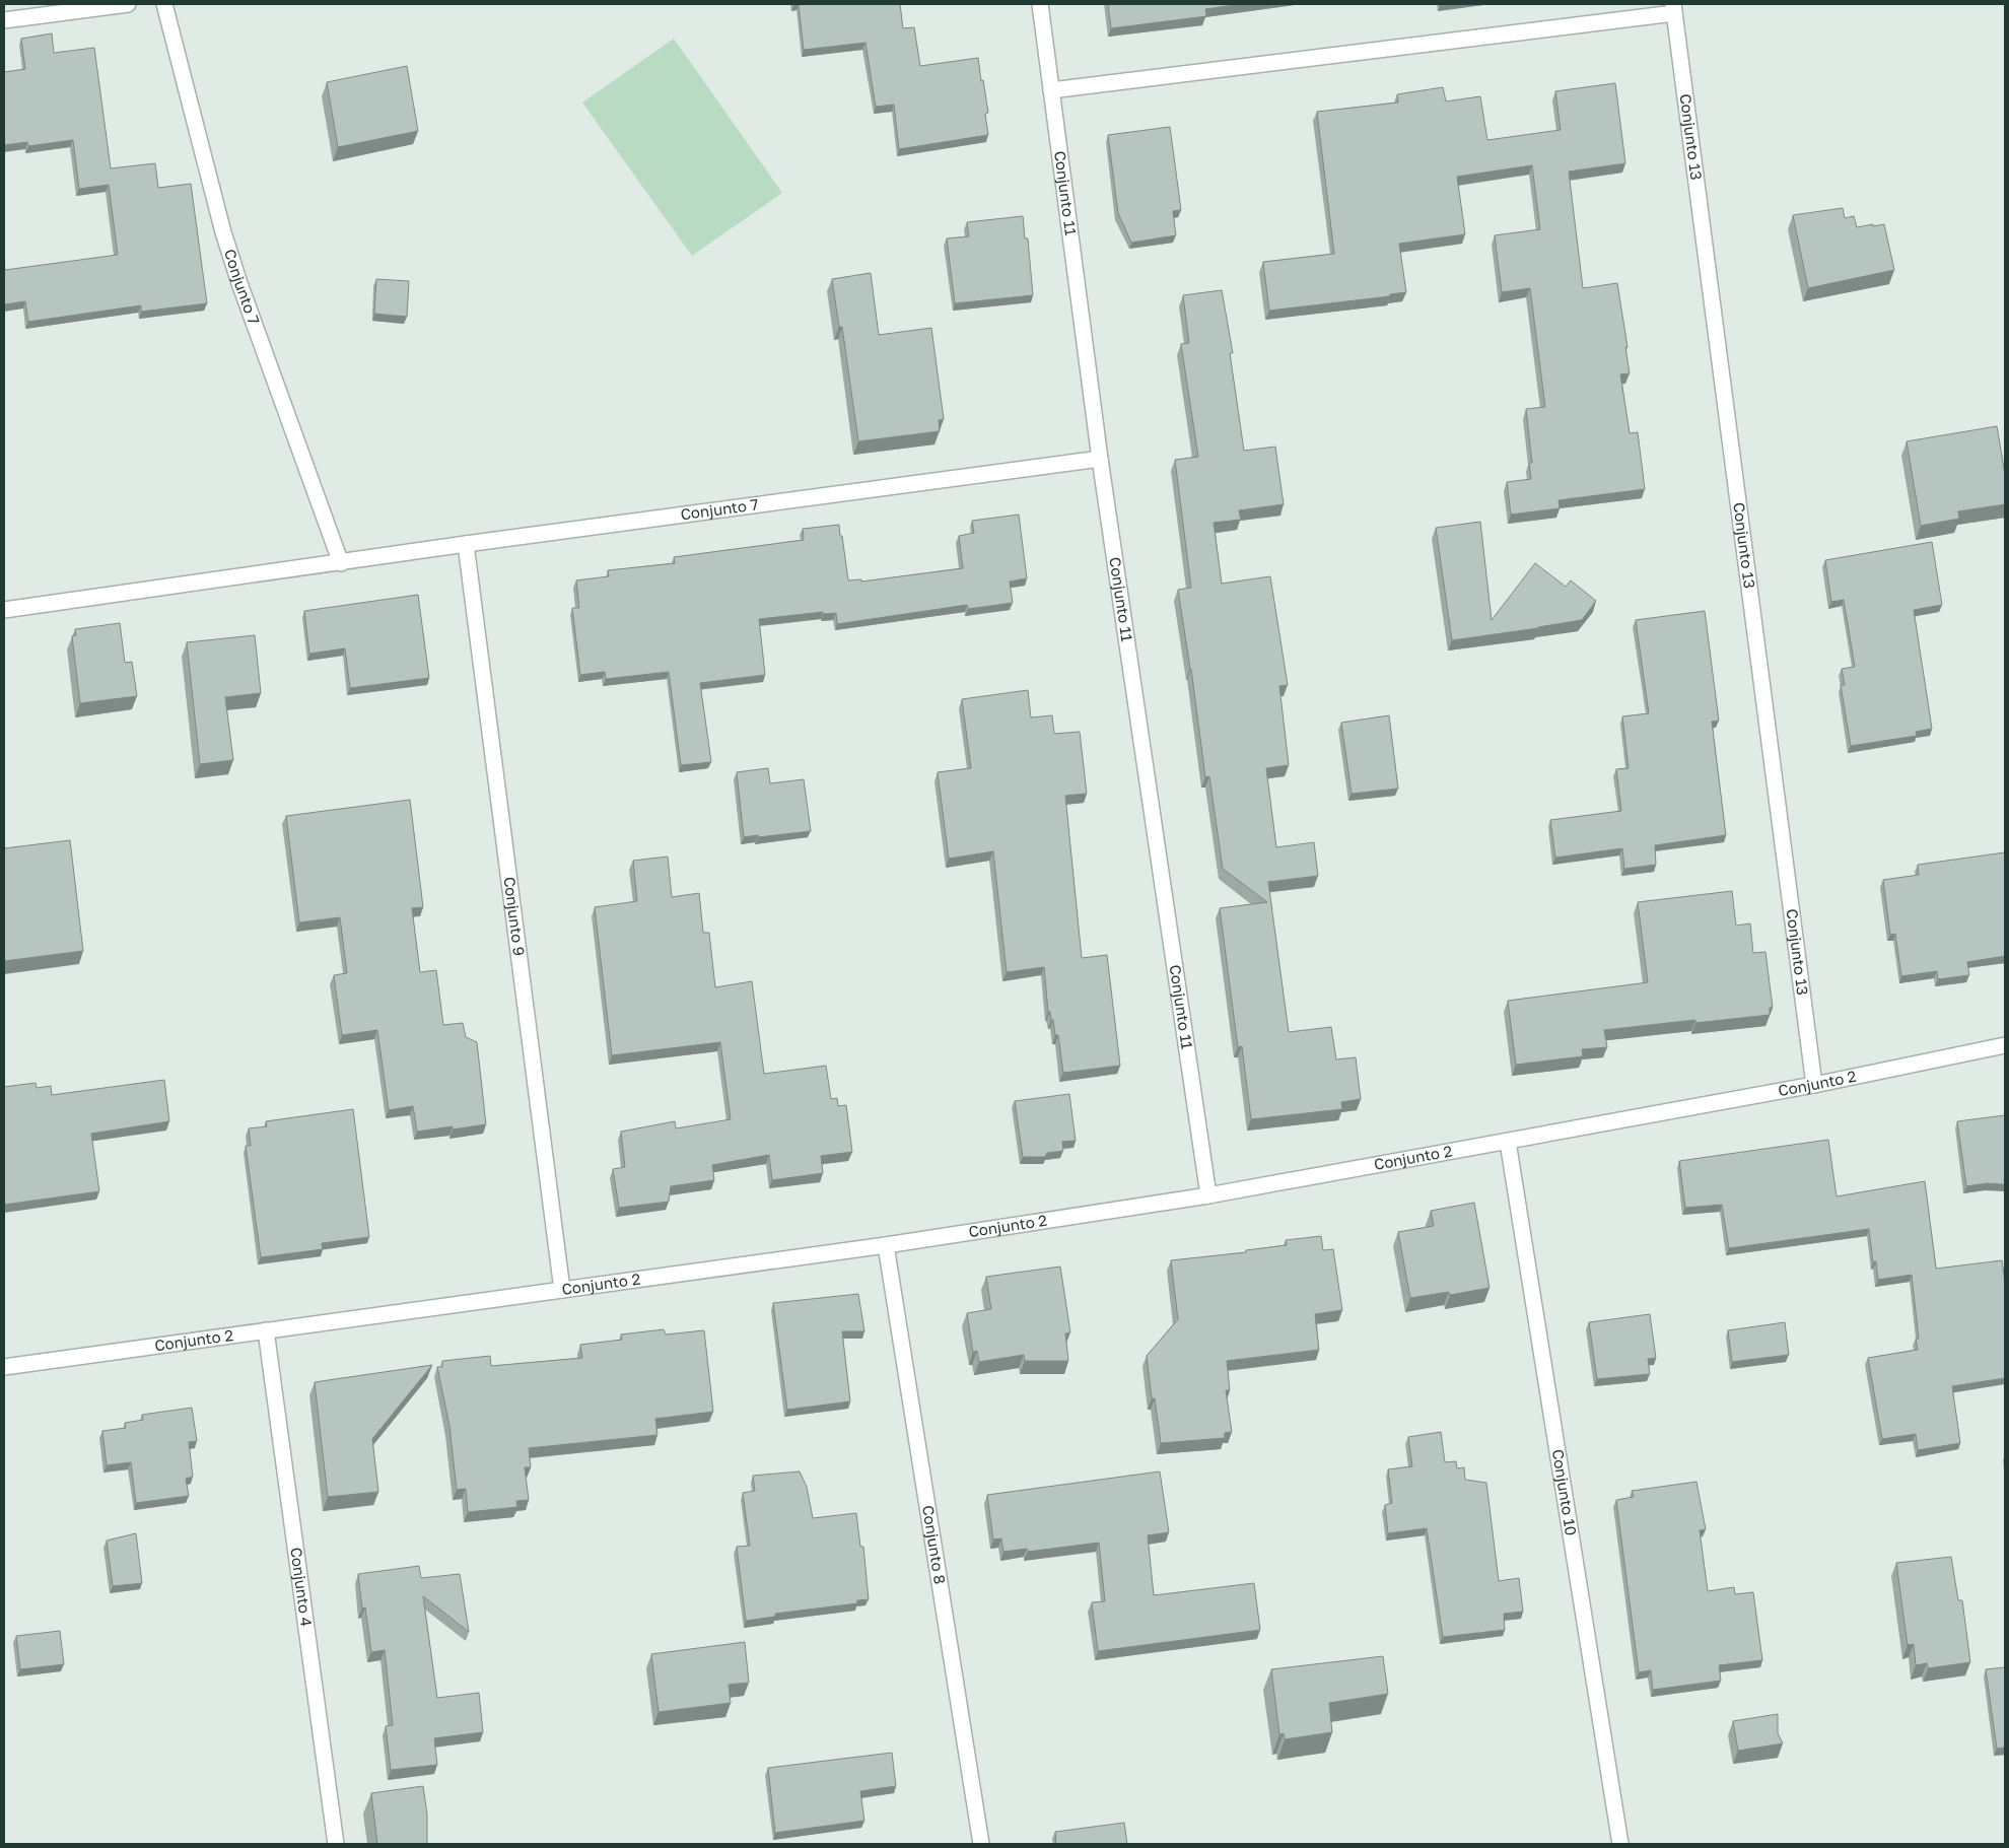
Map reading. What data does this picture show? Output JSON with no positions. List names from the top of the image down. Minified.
{"streets":{"street":["Conjunto 13","Conjunto 11","Conjunto 7","Conjunto 9","Conjunto 2","Conjunto 10","Conjunto 8","Conjunto 4"]},"crossings":[["Conjunto 13","Conjunto 2"],["Conjunto 11","Conjunto 7"],["Conjunto 11","Conjunto 2"],["Conjunto 7","Conjunto 9"],["Conjunto 9","Conjunto 2"],["Conjunto 2","Conjunto 10"],["Conjunto 2","Conjunto 8"],["Conjunto 2","Conjunto 4"]]}
